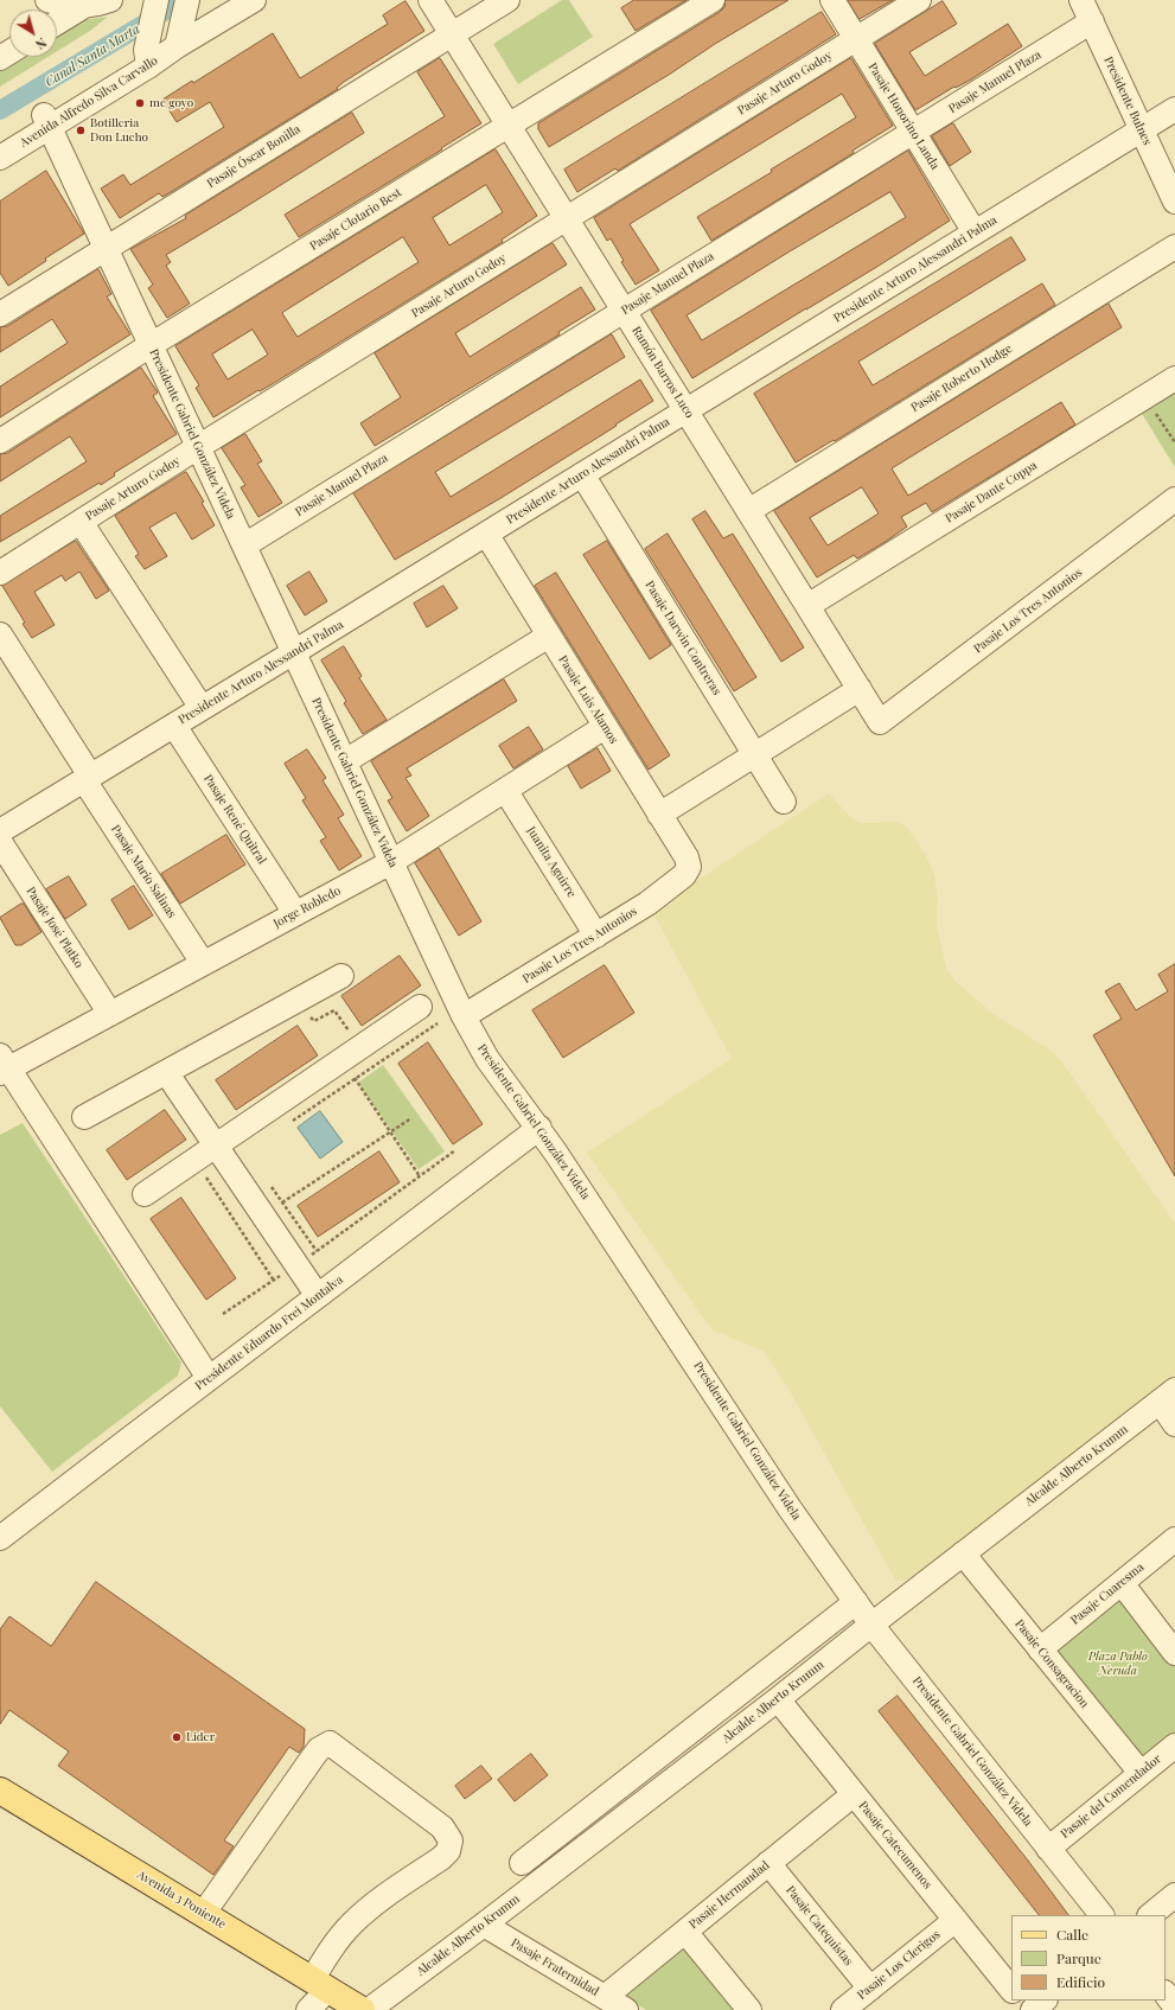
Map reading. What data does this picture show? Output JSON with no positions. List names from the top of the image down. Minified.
{"streets":{"main road":["Avenida 3 Poniente"],"street":["Pasaje Manuel Plaza","Pasaje Arturo Godoy","Presidente Bulnes","Avenida Alfredo Silva Carvallo","Pasaje Honorino Landa","Pasaje Óscar Bonilla","Pasaje Clotario Best","Presidente Arturo Alessandri Palma","Ramón Barros Luco","Pasaje Roberto Hodge","Presidente Gabriel González Videla","Pasaje Dante Coppa","Pasaje Los Tres Antonios","Pasaje Darwin Contreras","Pasaje Luis Alamos","Pasaje René Quitral","Juanita Aguirre","Pasaje Mario Salinas","Jorge Robledo","Pasaje José Platko","Presidente Eduardo Frei Montalva","Alcalde Alberto Krumm","Pasaje Cuaresma","Pasaje Consagracion","Pasaje del Comendador","Pasaje Catecumenos","Pasaje Hermandad","Pasaje Catequistas","Pasaje Los Clerigos","Pasaje Fraternidad"]},"crossings":[["Pasaje Manuel Plaza","Presidente Bulnes"],["Pasaje Manuel Plaza","Pasaje Honorino Landa"],["Pasaje Manuel Plaza","Ramón Barros Luco"],["Pasaje Manuel Plaza","Presidente Gabriel González Videla"],["Pasaje Arturo Godoy","Pasaje Honorino Landa"],["Pasaje Arturo Godoy","Ramón Barros Luco"],["Pasaje Arturo Godoy","Presidente Gabriel González Videla"],["Presidente Bulnes","Presidente Arturo Alessandri Palma"],["Avenida Alfredo Silva Carvallo","Presidente Gabriel González Videla"],["Pasaje Honorino Landa","Presidente Arturo Alessandri Palma"],["Pasaje Óscar Bonilla","Ramón Barros Luco"],["Pasaje Óscar Bonilla","Presidente Gabriel González Videla"],["Pasaje Clotario Best","Ramón Barros Luco"],["Pasaje Clotario Best","Presidente Gabriel González Videla"],["Presidente Arturo Alessandri Palma","Ramón Barros Luco"],["Presidente Arturo Alessandri Palma","Presidente Gabriel González Videla"],["Presidente Arturo Alessandri Palma","Pasaje Darwin Contreras"],["Presidente Arturo Alessandri Palma","Pasaje Luis Alamos"],["Presidente Arturo Alessandri Palma","Pasaje René Quitral"],["Presidente Arturo Alessandri Palma","Pasaje Mario Salinas"],["Ramón Barros Luco","Pasaje Roberto Hodge"],["Ramón Barros Luco","Pasaje Dante Coppa"],["Ramón Barros Luco","Pasaje Los Tres Antonios"],["Presidente Gabriel González Videla","Pasaje Los Tres Antonios"],["Presidente Gabriel González Videla","Jorge Robledo"],["Presidente Gabriel González Videla","Presidente Eduardo Frei Montalva"],["Presidente Gabriel González Videla","Alcalde Alberto Krumm"],["Presidente Gabriel González Videla","Pasaje del Comendador"],["Pasaje Los Tres Antonios","Pasaje Luis Alamos"],["Pasaje Los Tres Antonios","Juanita Aguirre"],["Pasaje Luis Alamos","Jorge Robledo"],["Pasaje René Quitral","Jorge Robledo"],["Juanita Aguirre","Jorge Robledo"],["Pasaje Mario Salinas","Jorge Robledo"],["Jorge Robledo","Pasaje José Platko"],["Alcalde Alberto Krumm","Pasaje Consagracion"],["Alcalde Alberto Krumm","Pasaje Catecumenos"],["Alcalde Alberto Krumm","Pasaje Fraternidad"],["Pasaje Cuaresma","Pasaje Consagracion"],["Pasaje Consagracion","Pasaje del Comendador"],["Pasaje Catecumenos","Pasaje Hermandad"],["Pasaje Catecumenos","Pasaje Los Clerigos"],["Pasaje Hermandad","Pasaje Catequistas"],["Pasaje Hermandad","Pasaje Fraternidad"],["Pasaje Catequistas","Pasaje Los Clerigos"]],"water":["Canal Santa Marta"],"parks":["Plaza Pablo Neruda"],"places":["mc goyo","Botilleria Don Lucho","Lider"],"legend":["Calle","Parque","Edificio"],"north":"bottom right"}
